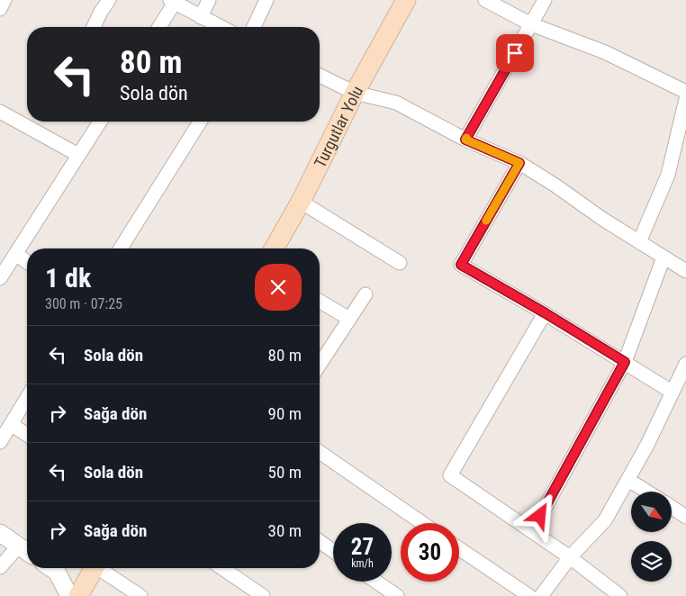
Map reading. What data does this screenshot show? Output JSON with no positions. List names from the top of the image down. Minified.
{"streets":{"main road":["Turgutlar Yolu"]},"north":"bottom right","page":{"turn":["80 m","Sola dön"],"heading":["1 dk","300 m · 07:25"],"list":[{"name":"Sola dön","value":"80 m"},{"name":"Sağa dön","value":"90 m"},{"name":"Sola dön","value":"50 m"},{"name":"Sağa dön","value":"30 m"}],"speed":"27 km/h","limit":"30"}}
